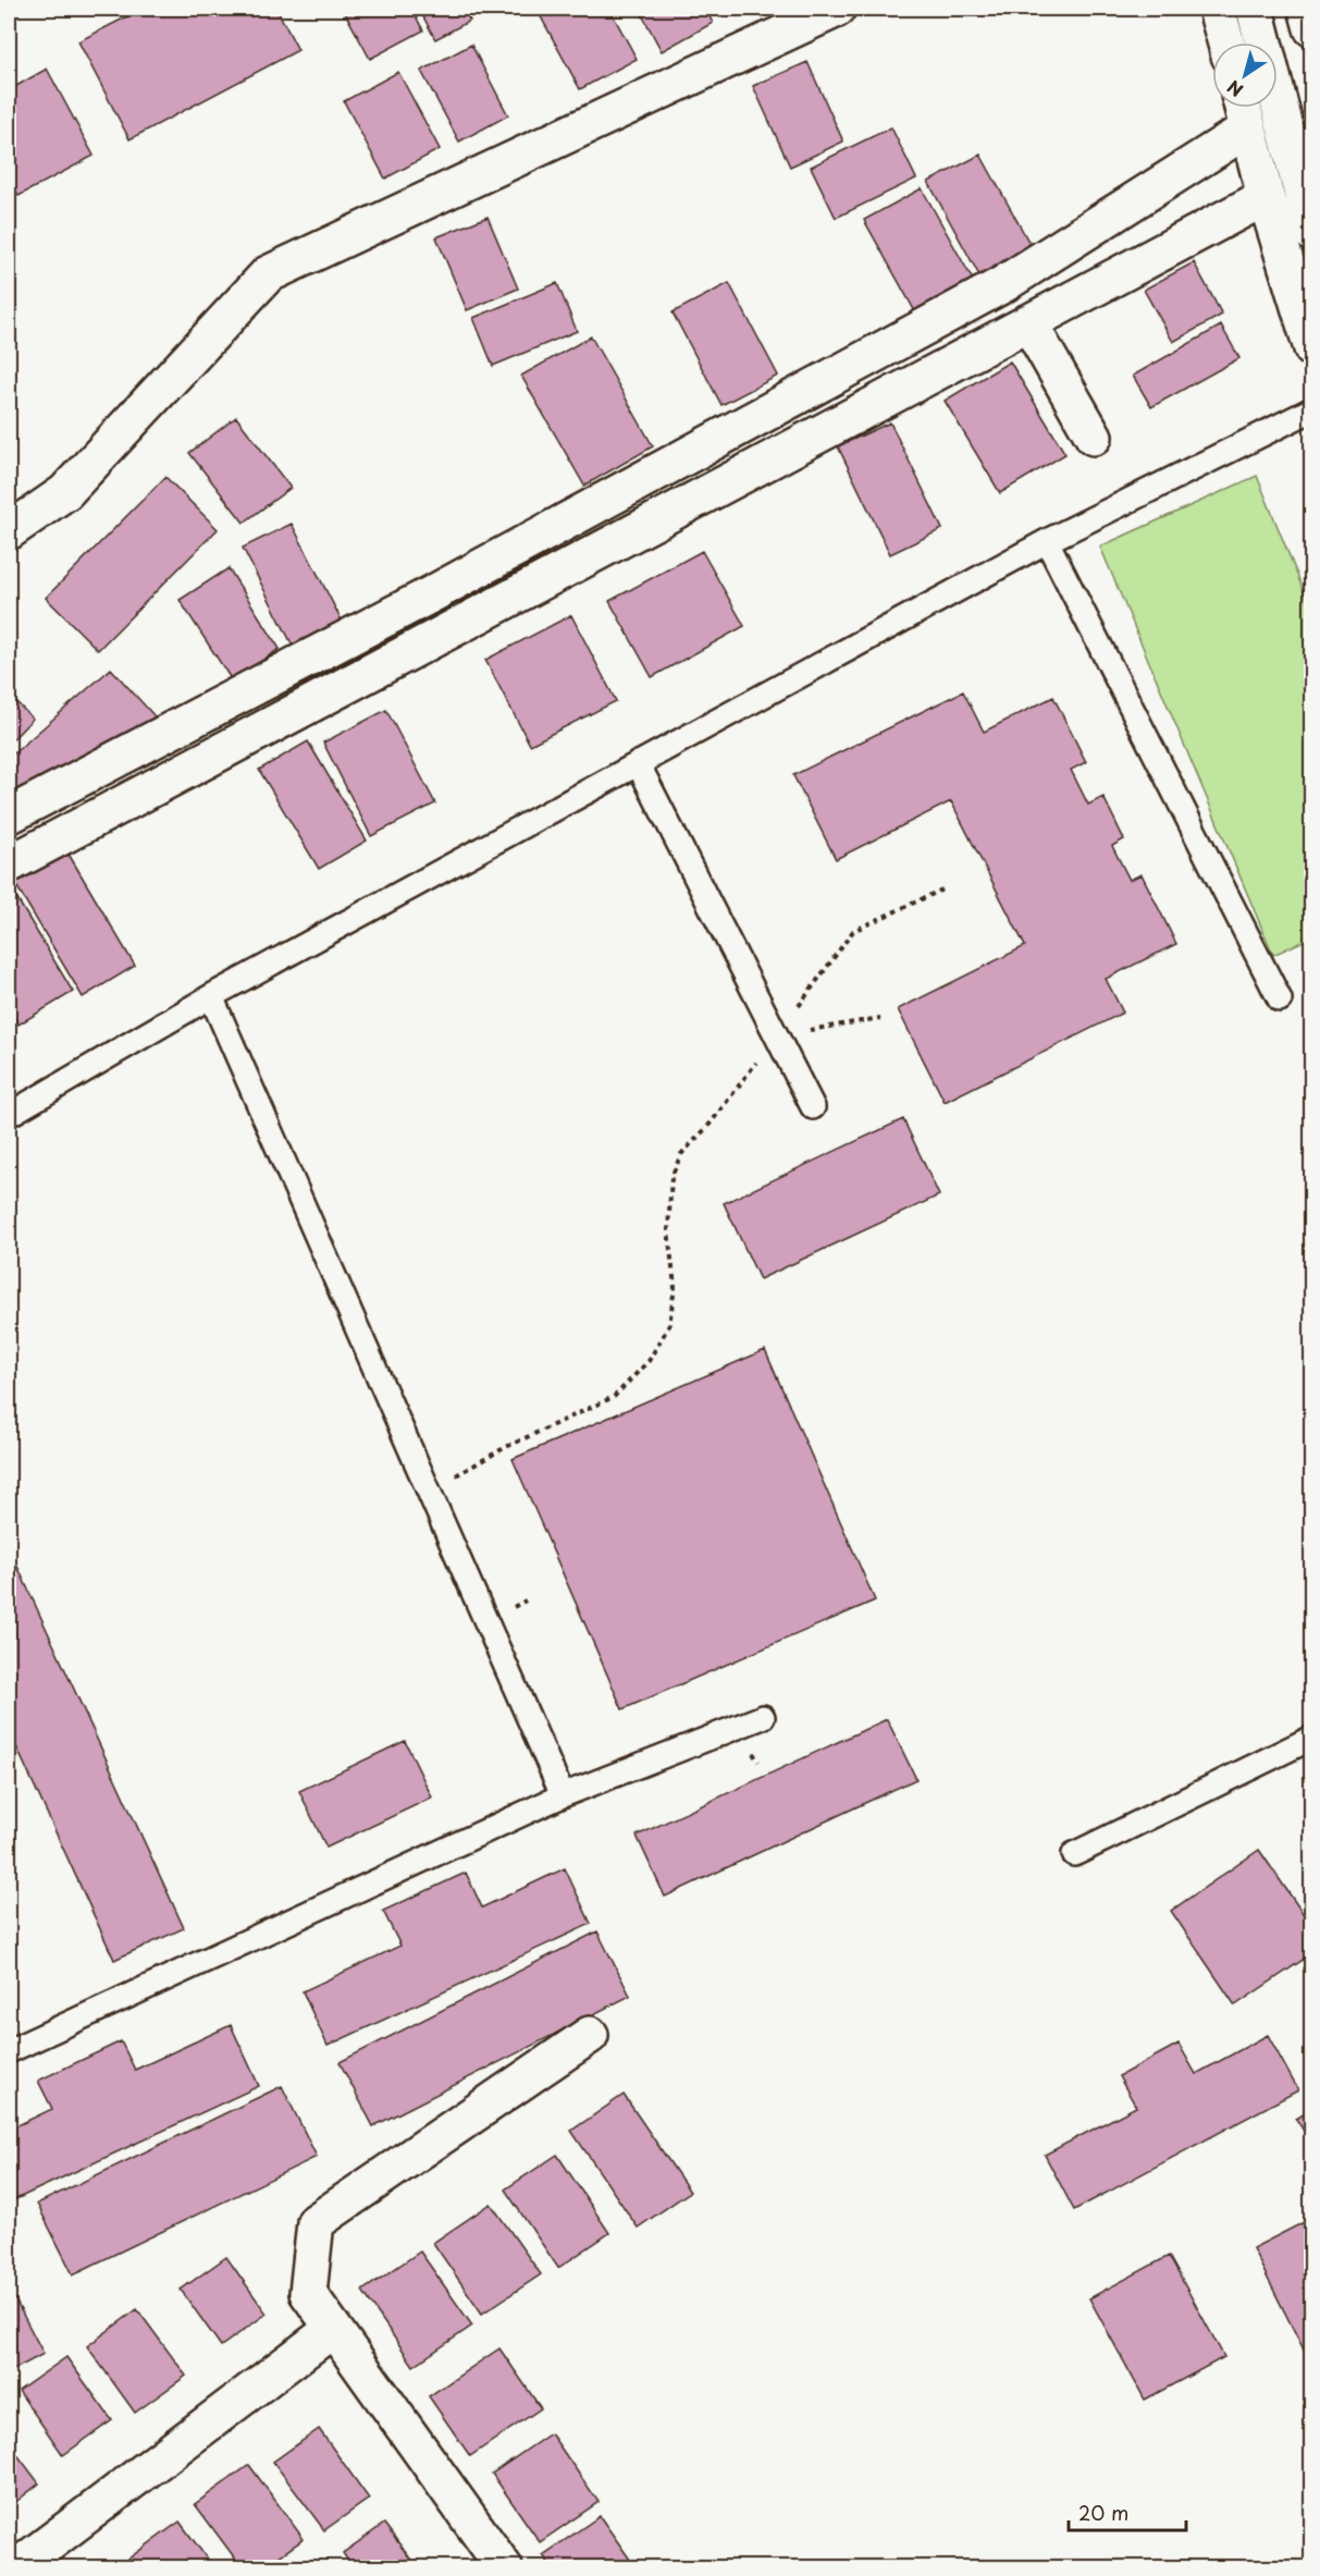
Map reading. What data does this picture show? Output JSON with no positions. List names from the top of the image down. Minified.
{"scale_bar":"20 m","north":"bottom left"}
